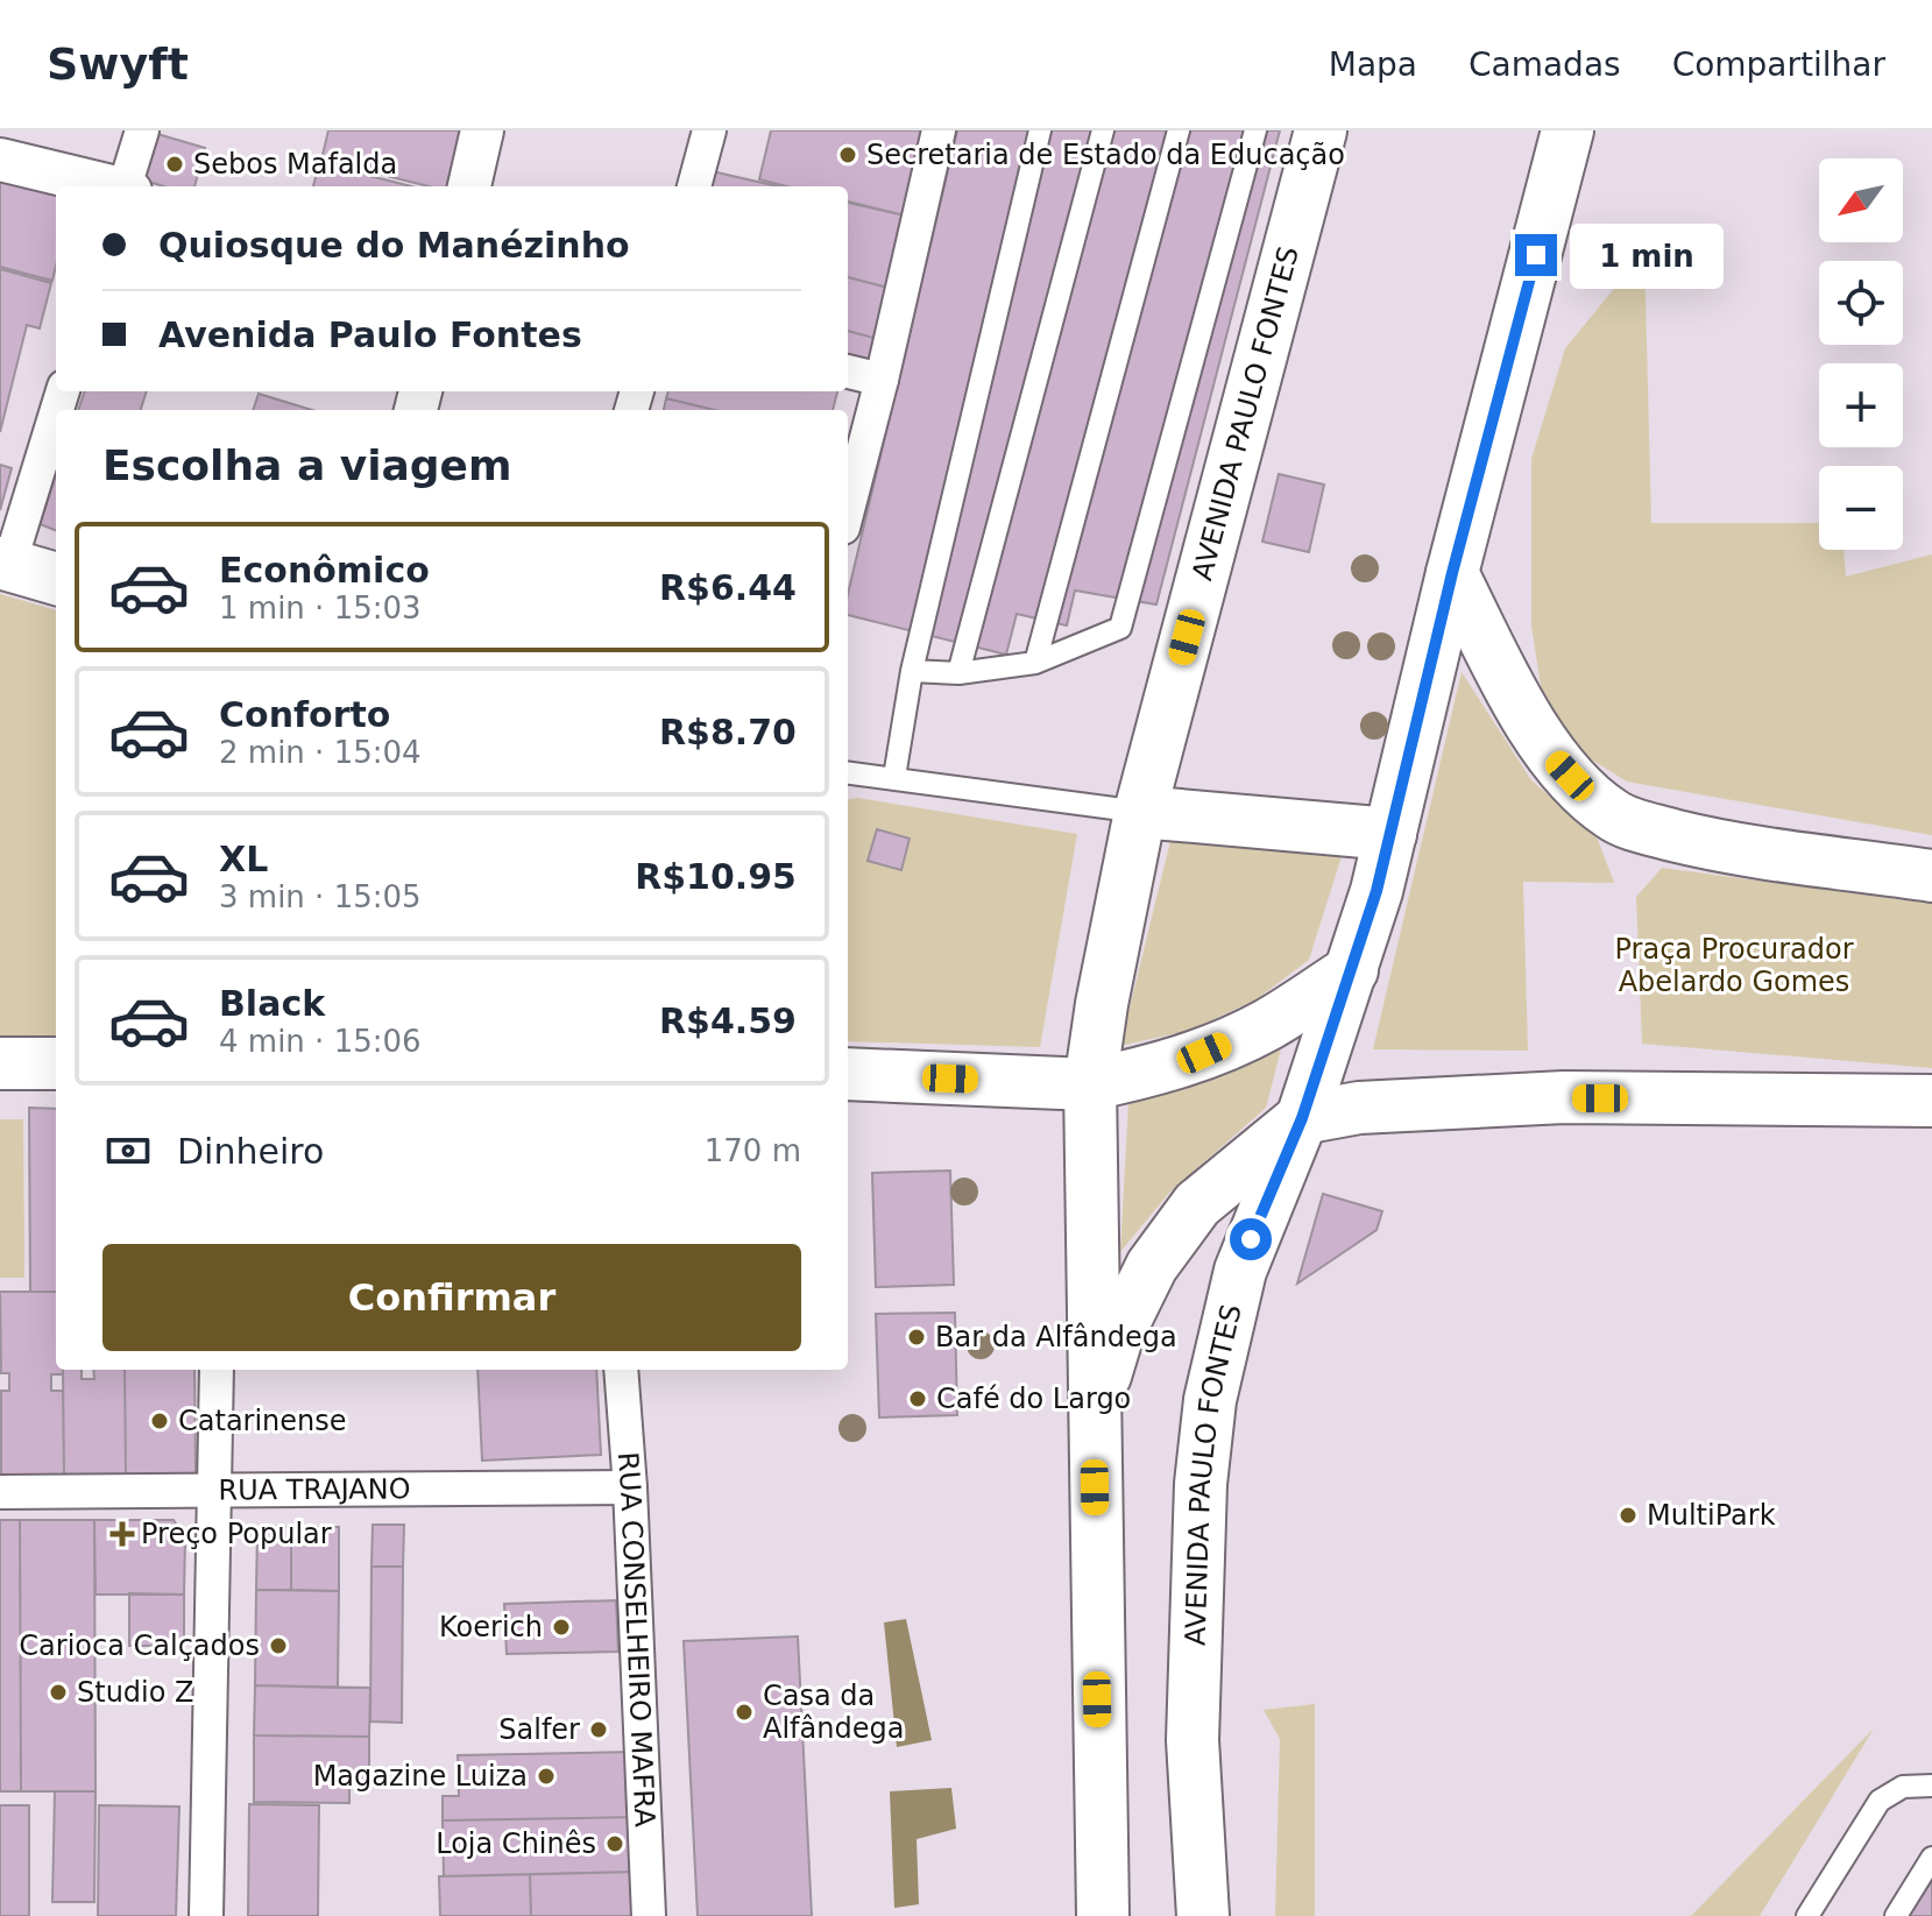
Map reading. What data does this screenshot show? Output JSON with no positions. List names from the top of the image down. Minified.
{"streets":{"main road":["AVENIDA PAULO FONTES"],"street":["RUA TRAJANO","RUA CONSELHEIRO MAFRA"]},"crossings":[["RUA TRAJANO","RUA CONSELHEIRO MAFRA"]],"parks":["Praça Procurador Abelardo Gomes"],"places":{"other":["Secretaria de Estado da Educação","Sebos Mafalda","Bar da Alfândega","Café do Largo","Catarinense","MultiPark","Koerich","Carioca Calçados","Studio Z","Casa da Alfândega","Salfer","Magazine Luiza","Loja Chinês"],"health":["Preço Popular"]},"north":"bottom left","page":{"header":"Swyft","nav":["Mapa","Camadas","Compartilhar"],"map_buttons":["+","−"],"banner":["Quiosque do Manézinho","Avenida Paulo Fontes"],"bubble":"1 min","heading":"Escolha a viagem","list":[{"name":"Econômico","note":"1 min · 15:03","value":"R$6.44"},{"name":"Conforto","note":"2 min · 15:04","value":"R$8.70"},{"name":"XL","note":"3 min · 15:05","value":"R$10.95"},{"name":"Black","note":"4 min · 15:06","value":"R$4.59"}],"pay":["Dinheiro","170 m"],"buttons":"Confirmar"}}
